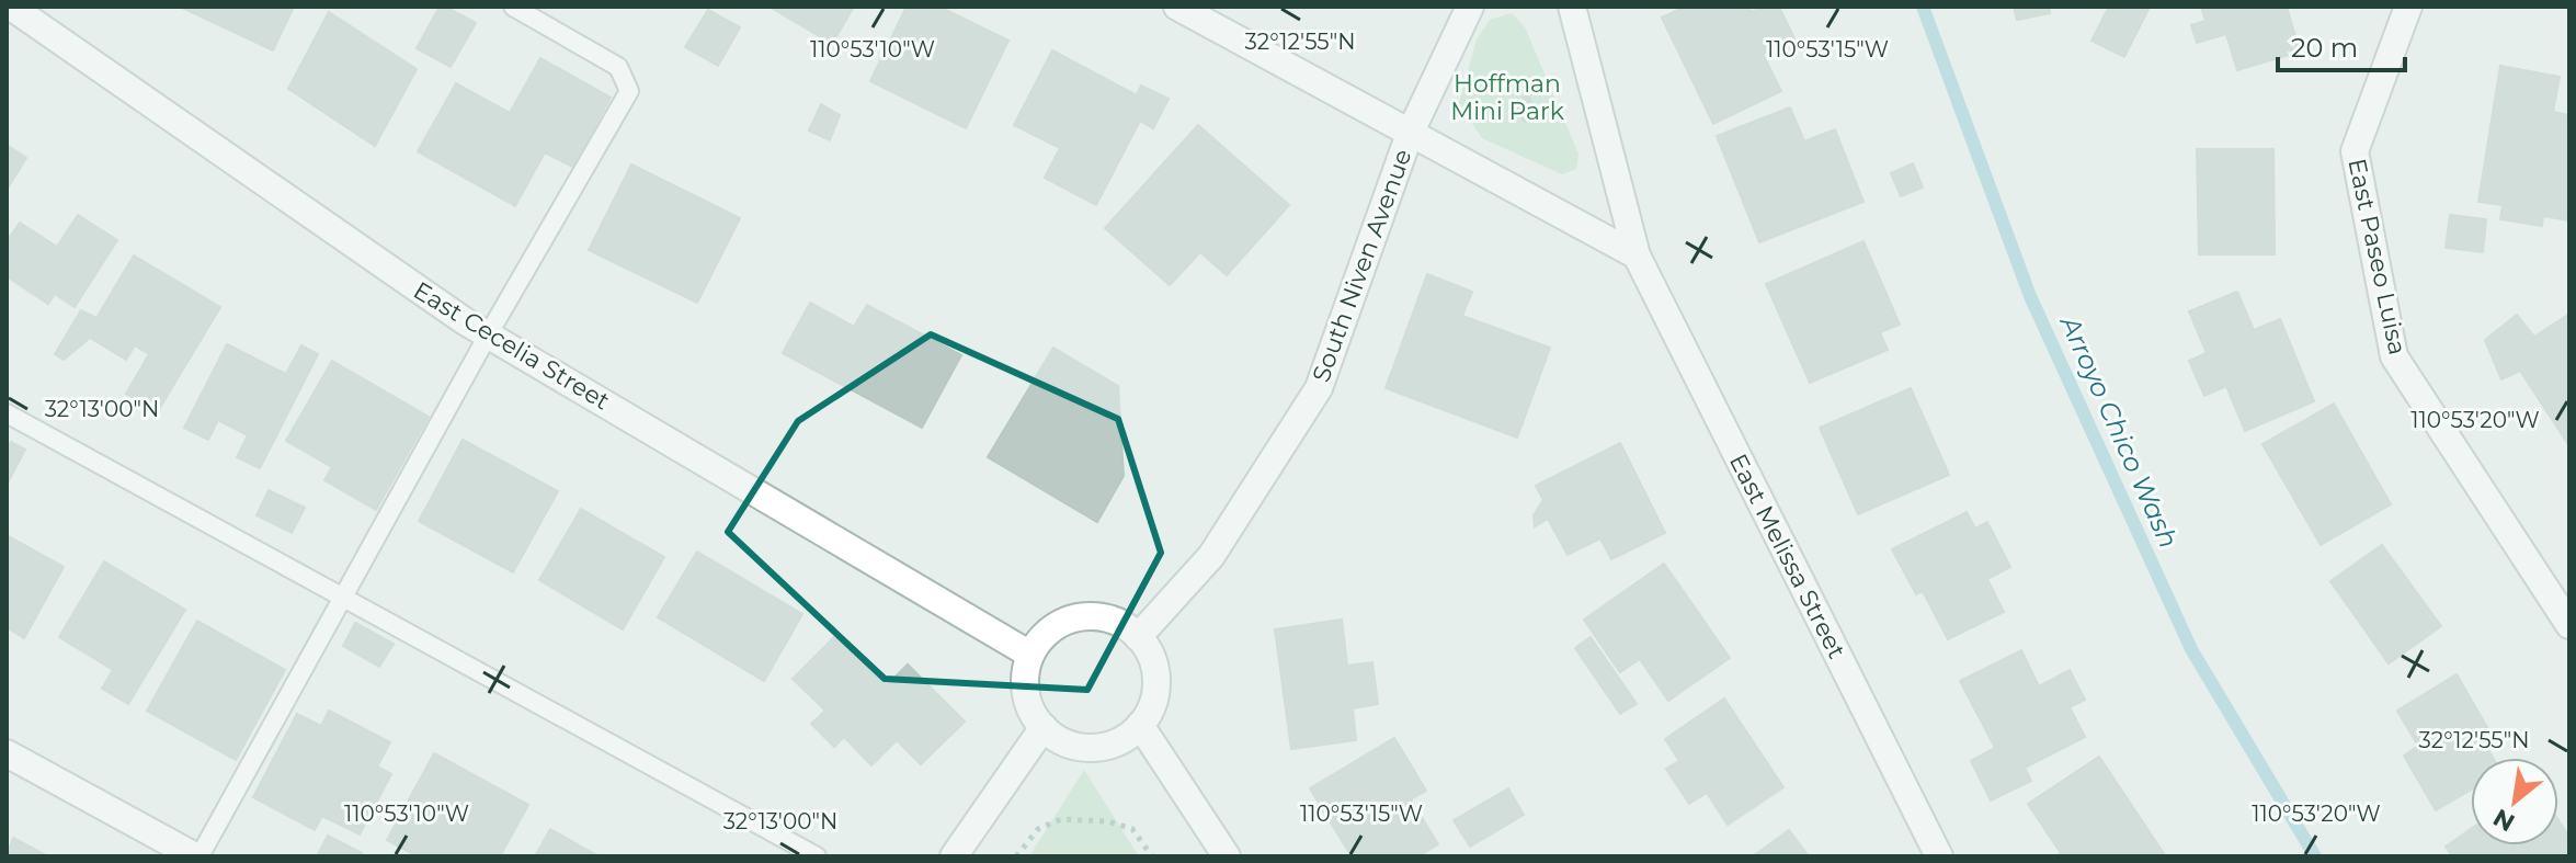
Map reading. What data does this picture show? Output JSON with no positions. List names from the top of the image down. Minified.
{"streets":{"street":["East Paseo Luisa","South Niven Avenue","East Cecelia Street","East Melissa Street"]},"crossings":[["South Niven Avenue","East Cecelia Street"]],"water":["Arroyo Chico Wash"],"parks":["Hoffman Mini Park"],"scale_bar":"20 m","north":"bottom left","coordinates":["32°12'55\"N","110°53'10\"W","110°53'15\"W","32°13'00\"N","110°53'20\"W"]}
